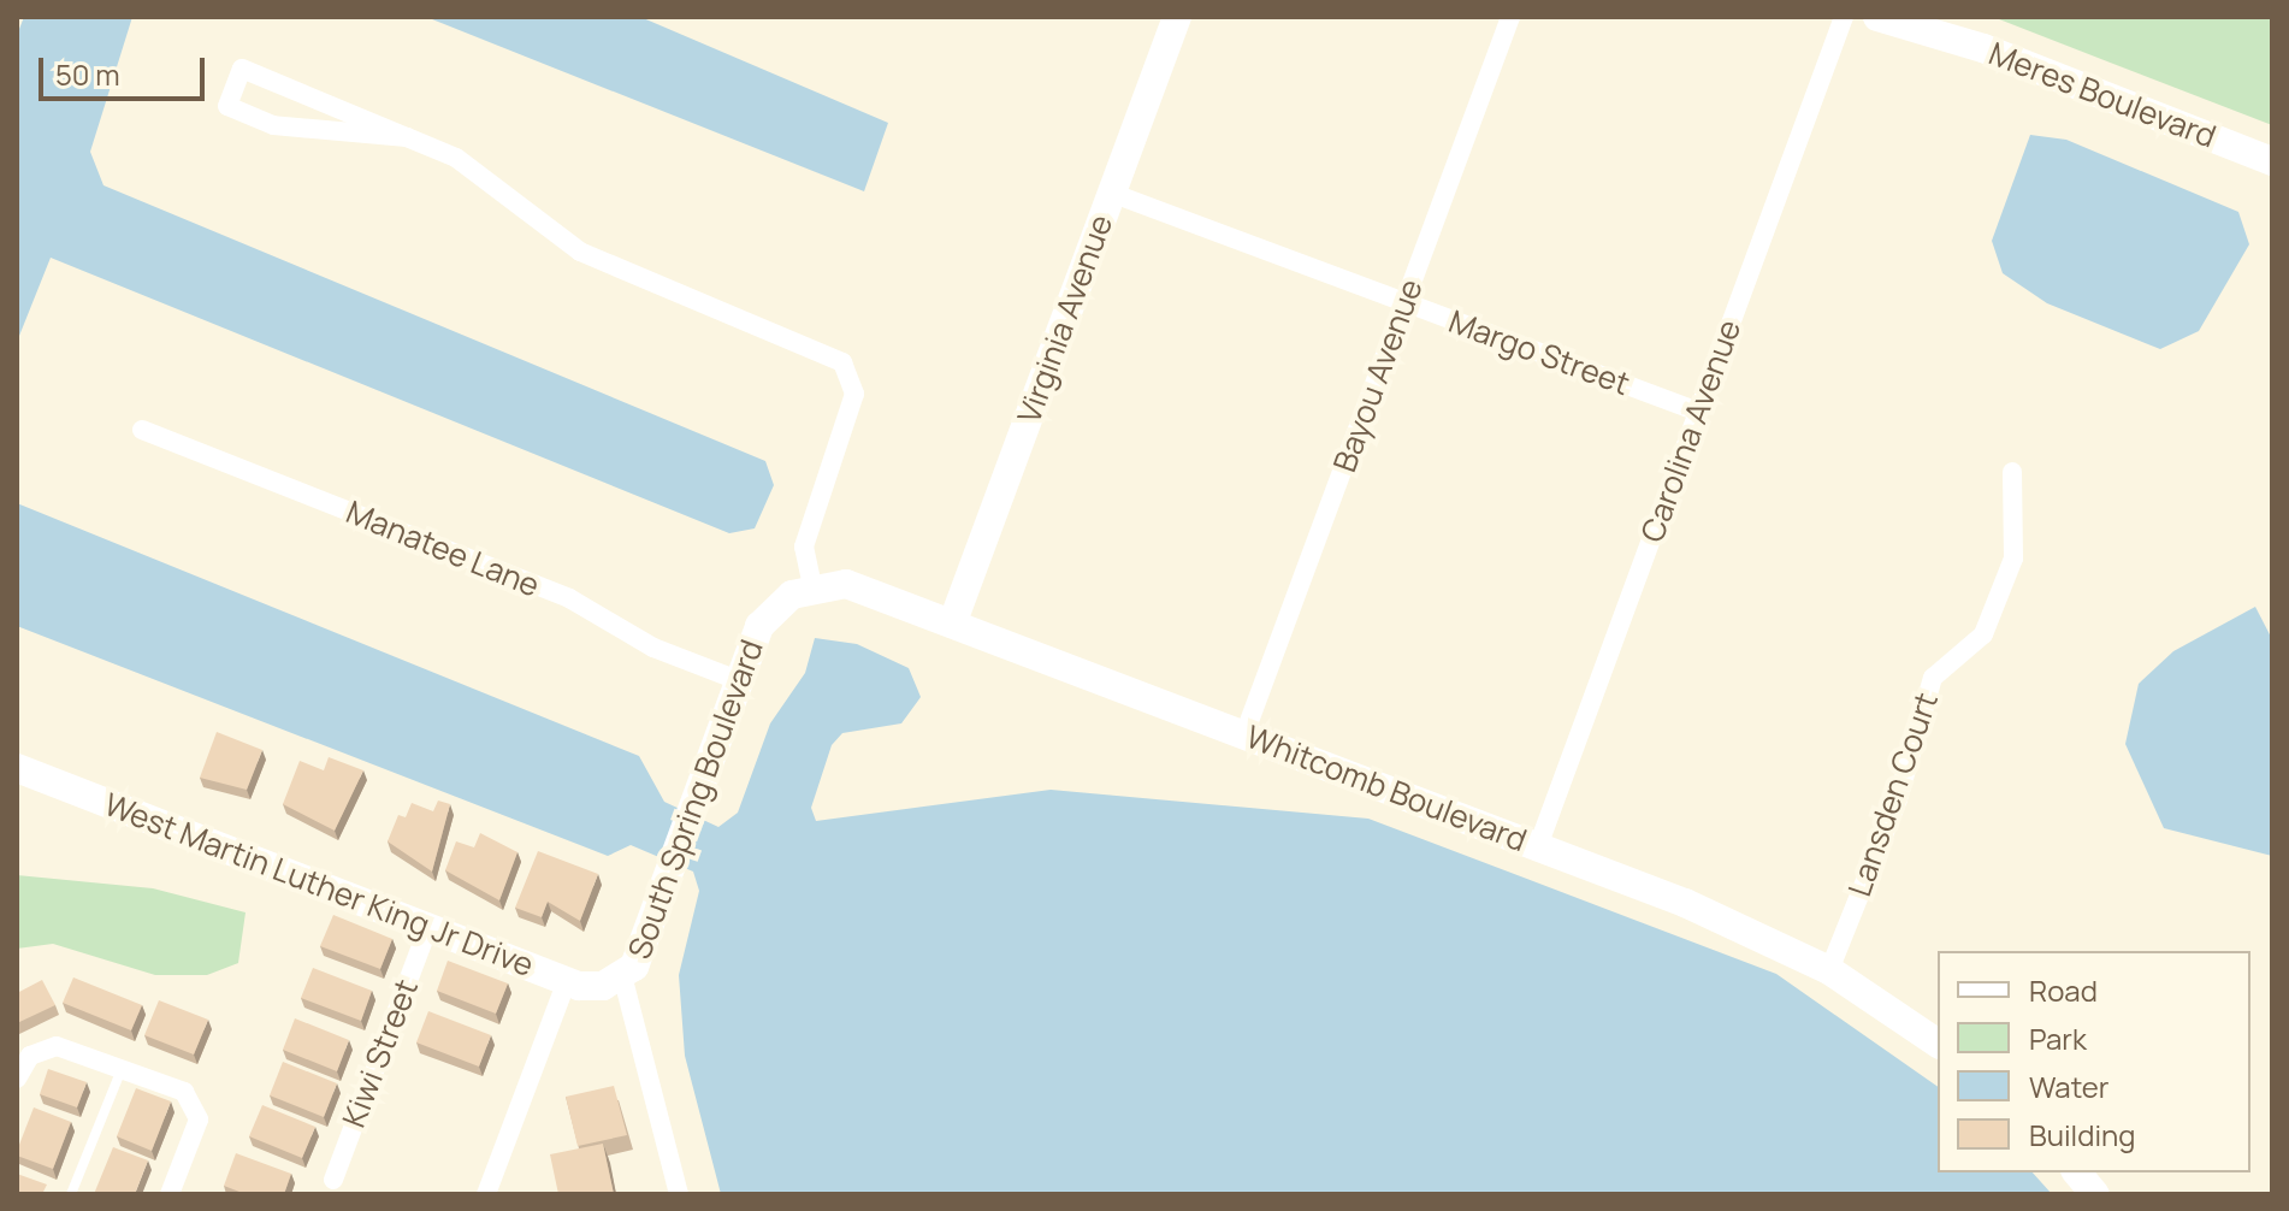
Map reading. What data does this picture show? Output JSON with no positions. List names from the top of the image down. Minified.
{"streets":{"street":["Meres Boulevard","Virginia Avenue","Margo Street","Bayou Avenue","Carolina Avenue","Manatee Lane","Whitcomb Boulevard","Lansden Court","South Spring Boulevard","West Martin Luther King Jr Drive","Kiwi Street"]},"crossings":[["Virginia Avenue","Margo Street"],["Virginia Avenue","Whitcomb Boulevard"],["Margo Street","Bayou Avenue"],["Margo Street","Carolina Avenue"],["Bayou Avenue","Whitcomb Boulevard"],["Carolina Avenue","Whitcomb Boulevard"],["Manatee Lane","South Spring Boulevard"],["Whitcomb Boulevard","Lansden Court"],["Whitcomb Boulevard","South Spring Boulevard"],["South Spring Boulevard","West Martin Luther King Jr Drive"],["West Martin Luther King Jr Drive","Kiwi Street"]],"legend":["Road","Park","Water","Building"],"scale_bar":"50 m"}
